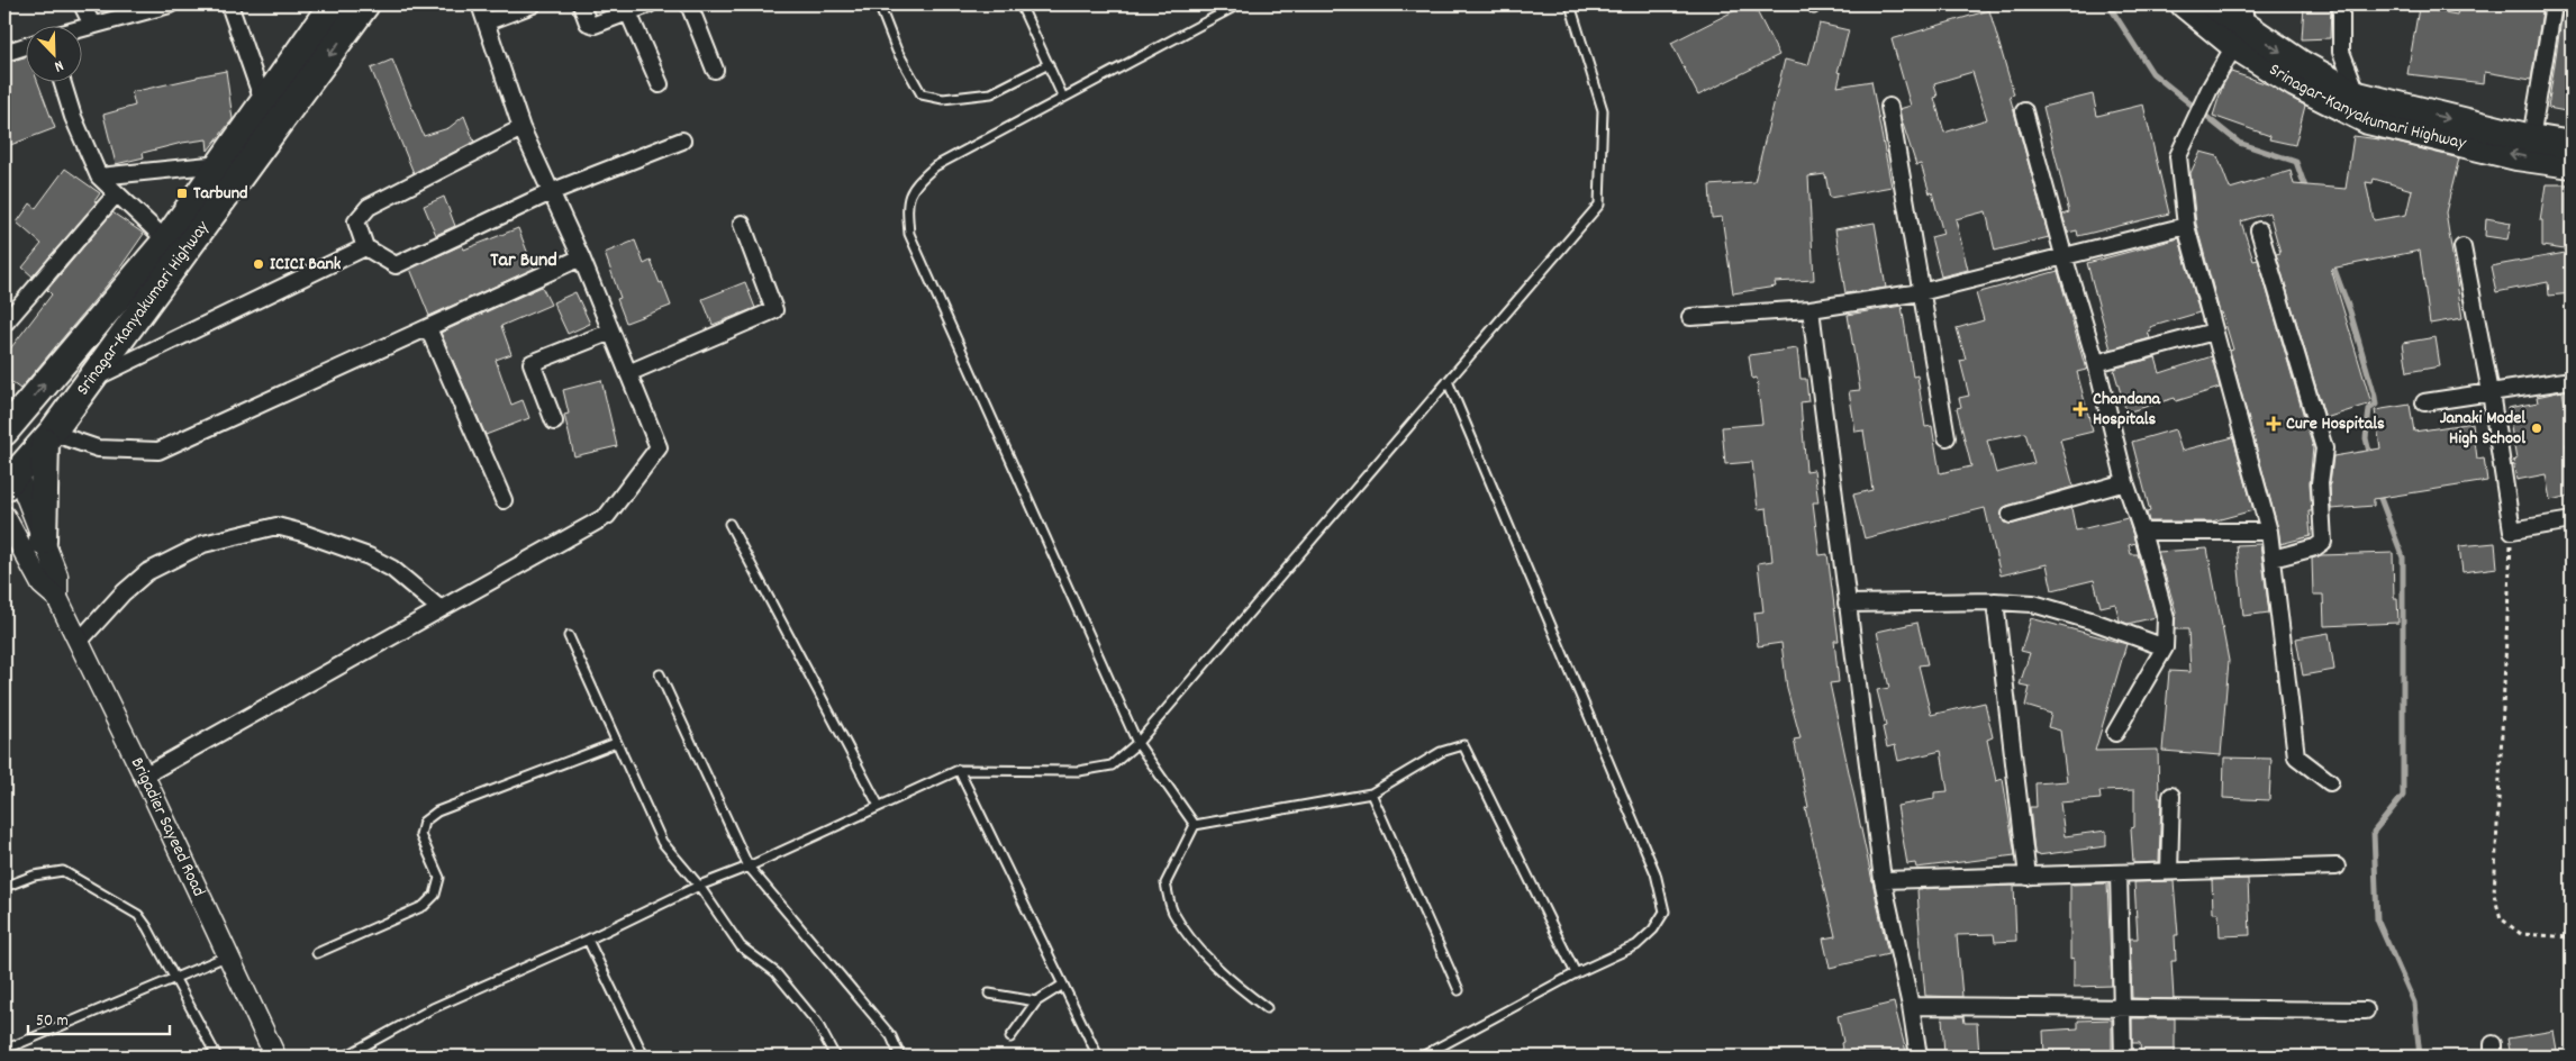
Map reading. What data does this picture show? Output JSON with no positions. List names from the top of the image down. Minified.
{"streets":{"highway":["Srinagar-Kanyakumari Highway"],"street":["Brigadier Sayeed Road"]},"crossings":[["Srinagar-Kanyakumari Highway","Brigadier Sayeed Road"]],"districts":["Tar Bund"],"places":{"transit":["Tarbund"],"other":["ICICI Bank","Janaki Model High School"],"health":["Chandana Hospitals","Cure Hospitals"]},"scale_bar":"50 m","north":"bottom right"}
